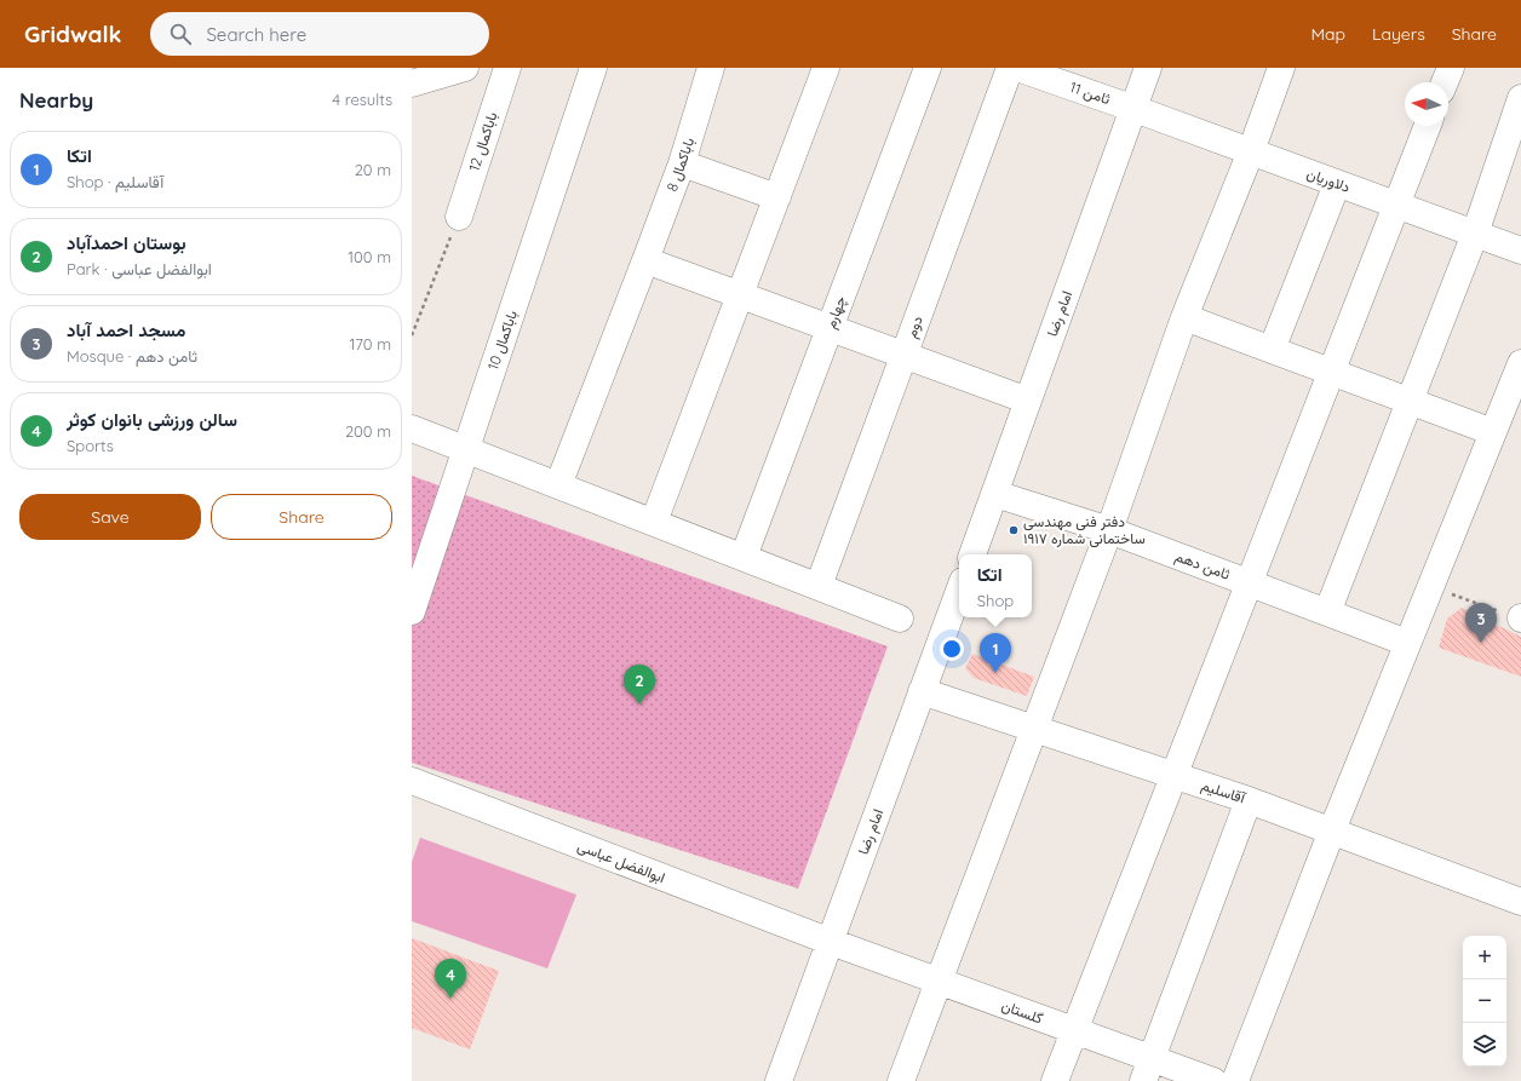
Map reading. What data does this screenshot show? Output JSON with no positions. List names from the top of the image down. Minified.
{"streets":{"street":["ثامن 11","باباکمال 12","باباکمال 8","دلاوریان","چهارم","امام رضا","دوم","باباکمال 10","ثامن دهم","آقاسلیم","ابوالفضل عباسی","گلستان"]},"crossings":[["ثامن 11","دلاوریان"],["ثامن 11","امام رضا"],["دلاوریان","امام رضا"],["امام رضا","ثامن دهم"],["امام رضا","آقاسلیم"],["امام رضا","ابوالفضل عباسی"],["امام رضا","گلستان"],["ابوالفضل عباسی","گلستان"]],"places":["دفتر فنی مهندسی ساختمانی شماره ۱۹۱۷"],"north":"left","page":{"header":"Gridwalk","search":"Search here","nav":["Map","Layers","Share"],"heading":["Nearby","4 results"],"list":[{"mark":"1","name":"اتکا","note":"Shop · آقاسلیم","value":"20 m"},{"mark":"2","name":"بوستان احمدآباد","note":"Park · ابوالفضل عباسی","value":"100 m"},{"mark":"3","name":"مسجد احمد آباد","note":"Mosque · ثامن دهم","value":"170 m"},{"mark":"4","name":"سالن ورزشی بانوان کوثر","note":"Sports","value":"200 m"}],"buttons":["Save","Share"],"popup":["اتکا","Shop"],"pins":["3","1","2","4"],"map_buttons":["+","−"]}}
